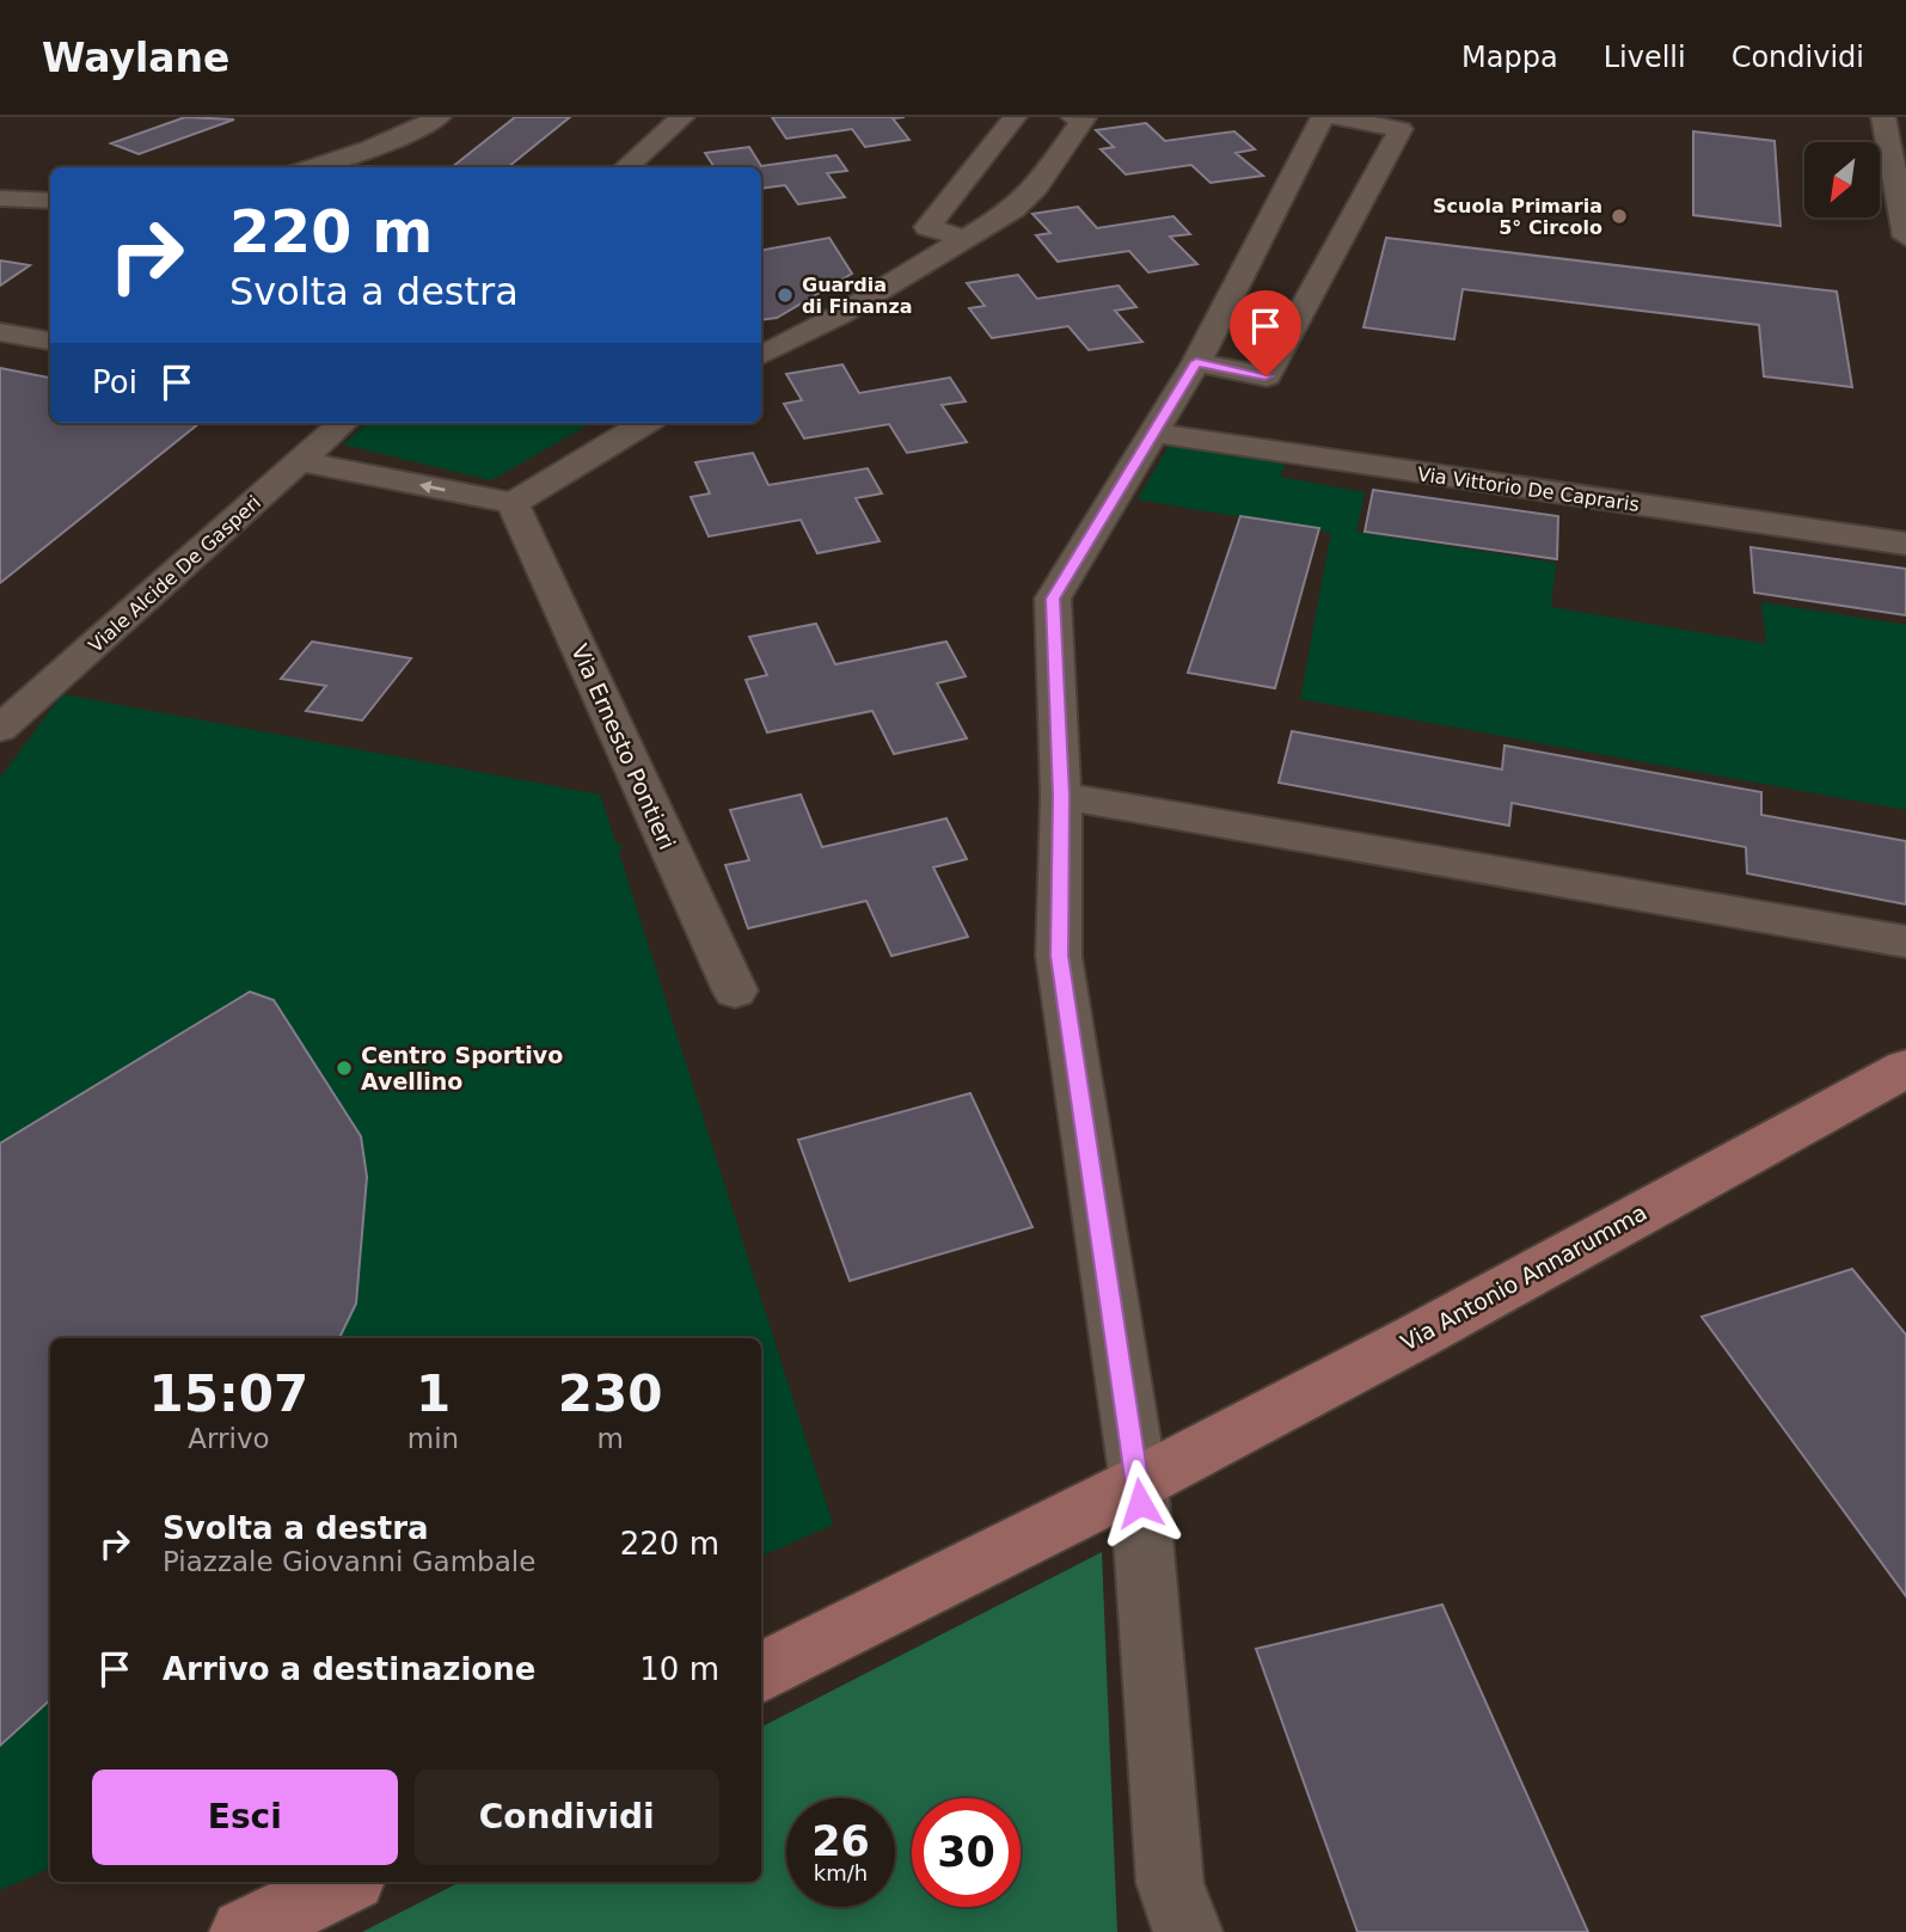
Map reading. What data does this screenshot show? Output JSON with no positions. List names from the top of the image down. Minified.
{"streets":{"main road":["Via Antonio Annarumma"],"street":["Via Vittorio De Capraris","Viale Alcide De Gasperi","Via Ernesto Pontieri"]},"places":["Scuola Primaria 5° Circolo","Guardia di Finanza","Centro Sportivo Avellino"],"north":"bottom left","page":{"header":"Waylane","nav":["Mappa","Livelli","Condividi"],"turn":["220 m","Svolta a destra"],"then":"Poi","eta":["15:07","Arrivo","1","min","230","m"],"list":[{"name":"Svolta a destra","note":"Piazzale Giovanni Gambale","value":"220 m"},{"name":"Arrivo a destinazione","value":"10 m"}],"buttons":["Esci","Condividi"],"speed":"26 km/h","limit":"30"}}
